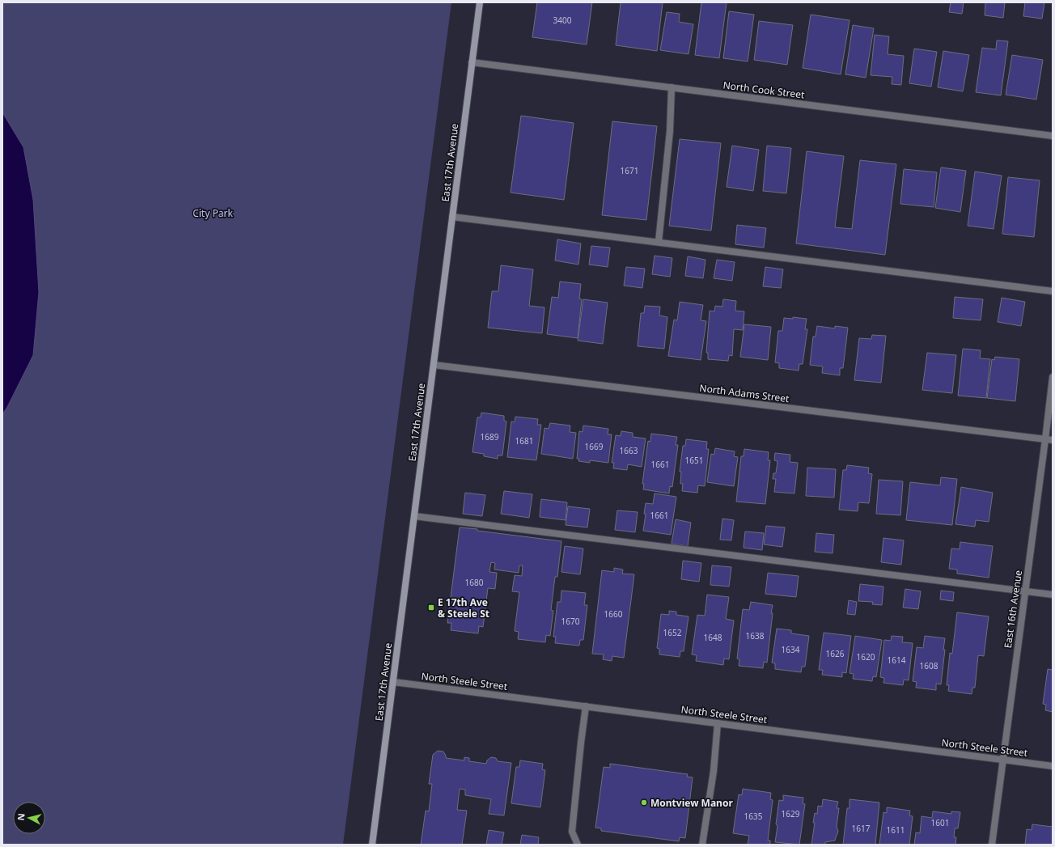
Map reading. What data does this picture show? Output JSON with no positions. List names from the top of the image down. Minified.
{"streets":{"main road":["East 17th Avenue"],"street":["North Cook Street","North Adams Street","East 16th Avenue","North Steele Street"]},"crossings":[["North Cook Street","East 17th Avenue"],["East 17th Avenue","North Adams Street"],["East 17th Avenue","North Steele Street"],["North Adams Street","East 16th Avenue"],["East 16th Avenue","North Steele Street"]],"parks":["City Park"],"places":{"transit":["E 17th Ave & Steele St"],"other":["Montview Manor"]},"house_numbers":["3400","1671","1689","1681","1669","1663","1651","1661","1661","1680","1660","1670","1652","1638","1648","1634","1626","1620","1614","1608","1629","1635","1601","1617","1611"],"north":"left"}
